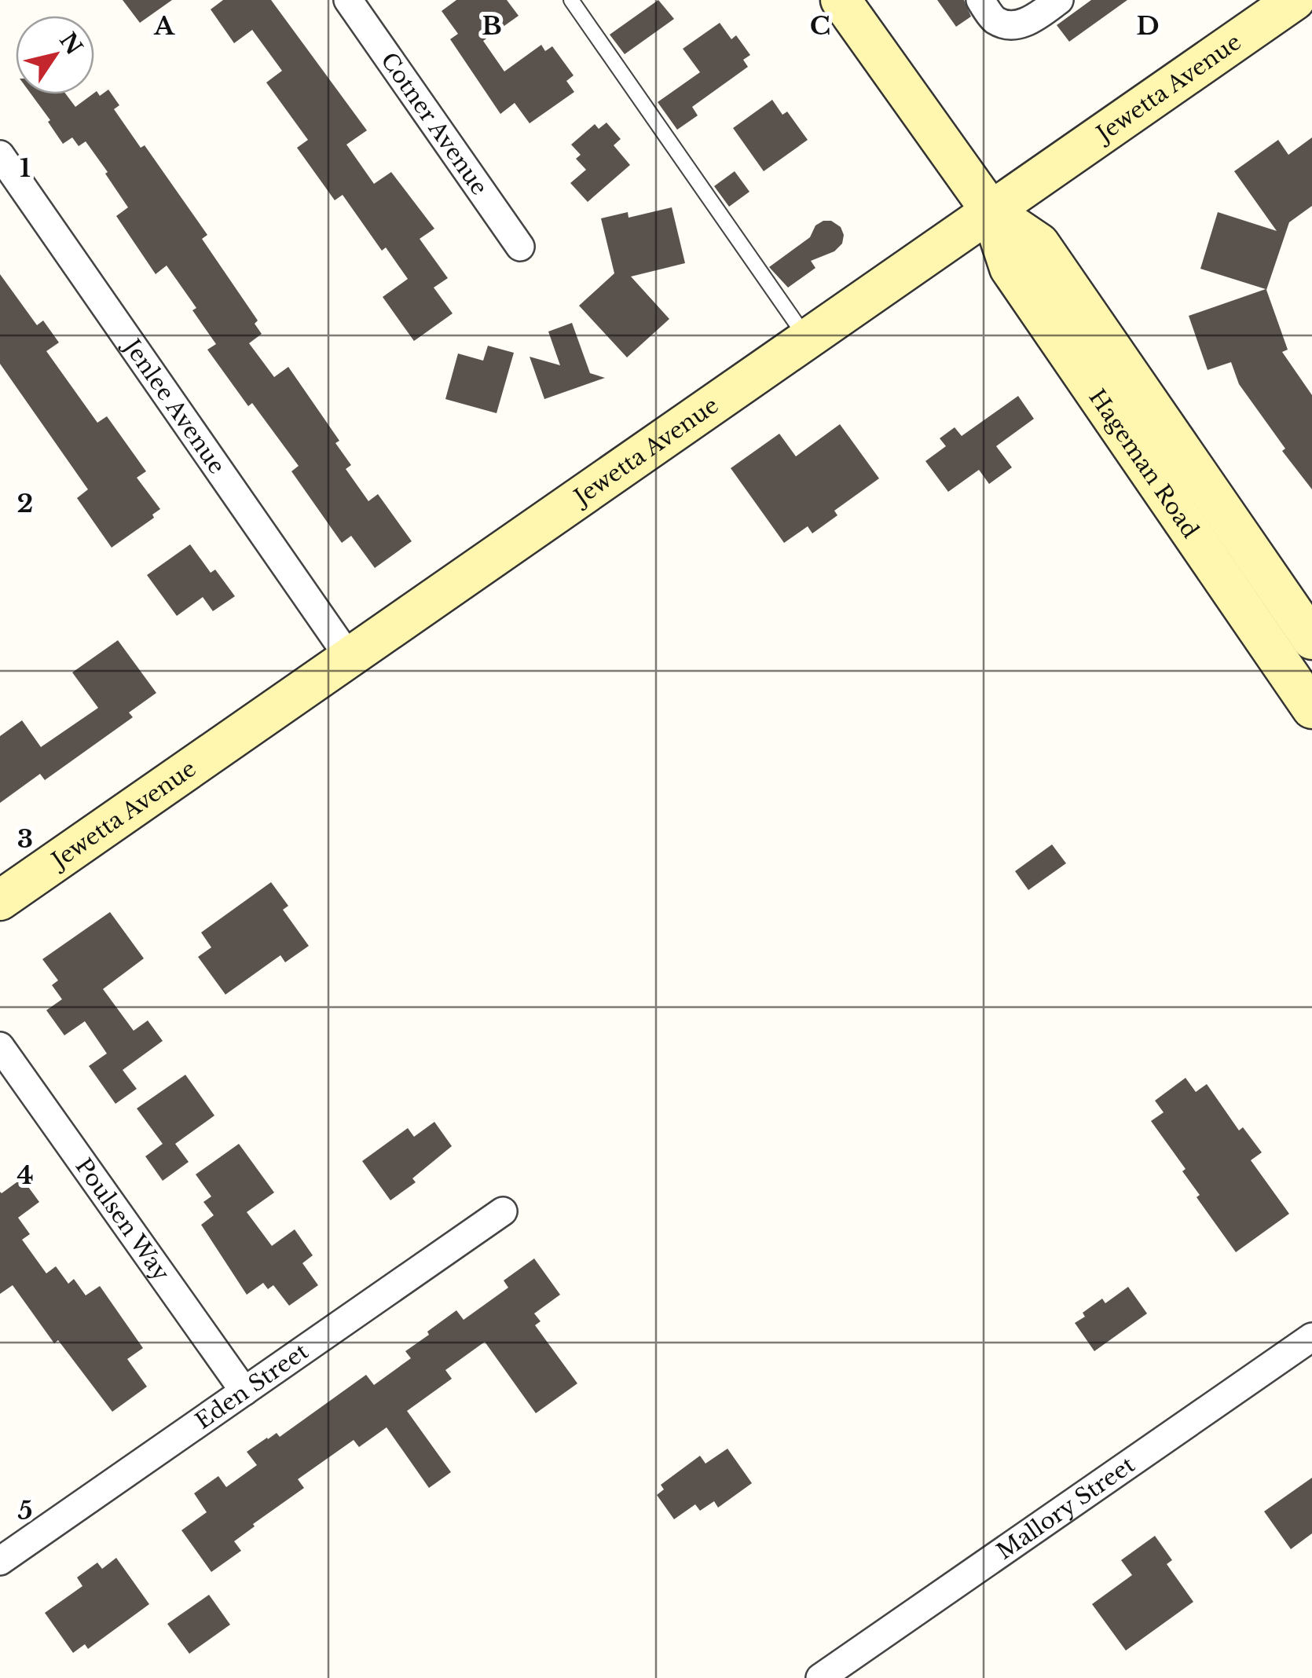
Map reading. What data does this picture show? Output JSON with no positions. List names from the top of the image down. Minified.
{"streets":{"street":["Jewetta Avenue","Cotner Avenue","Jenlee Avenue","Hageman Road","Poulsen Way","Eden Street","Mallory Street"]},"crossings":[["Jewetta Avenue","Jenlee Avenue"],["Jewetta Avenue","Hageman Road"],["Poulsen Way","Eden Street"]],"north":"top right","grid":{"columns":["A","B","C","D"],"rows":["1","2","3","4","5"]}}
